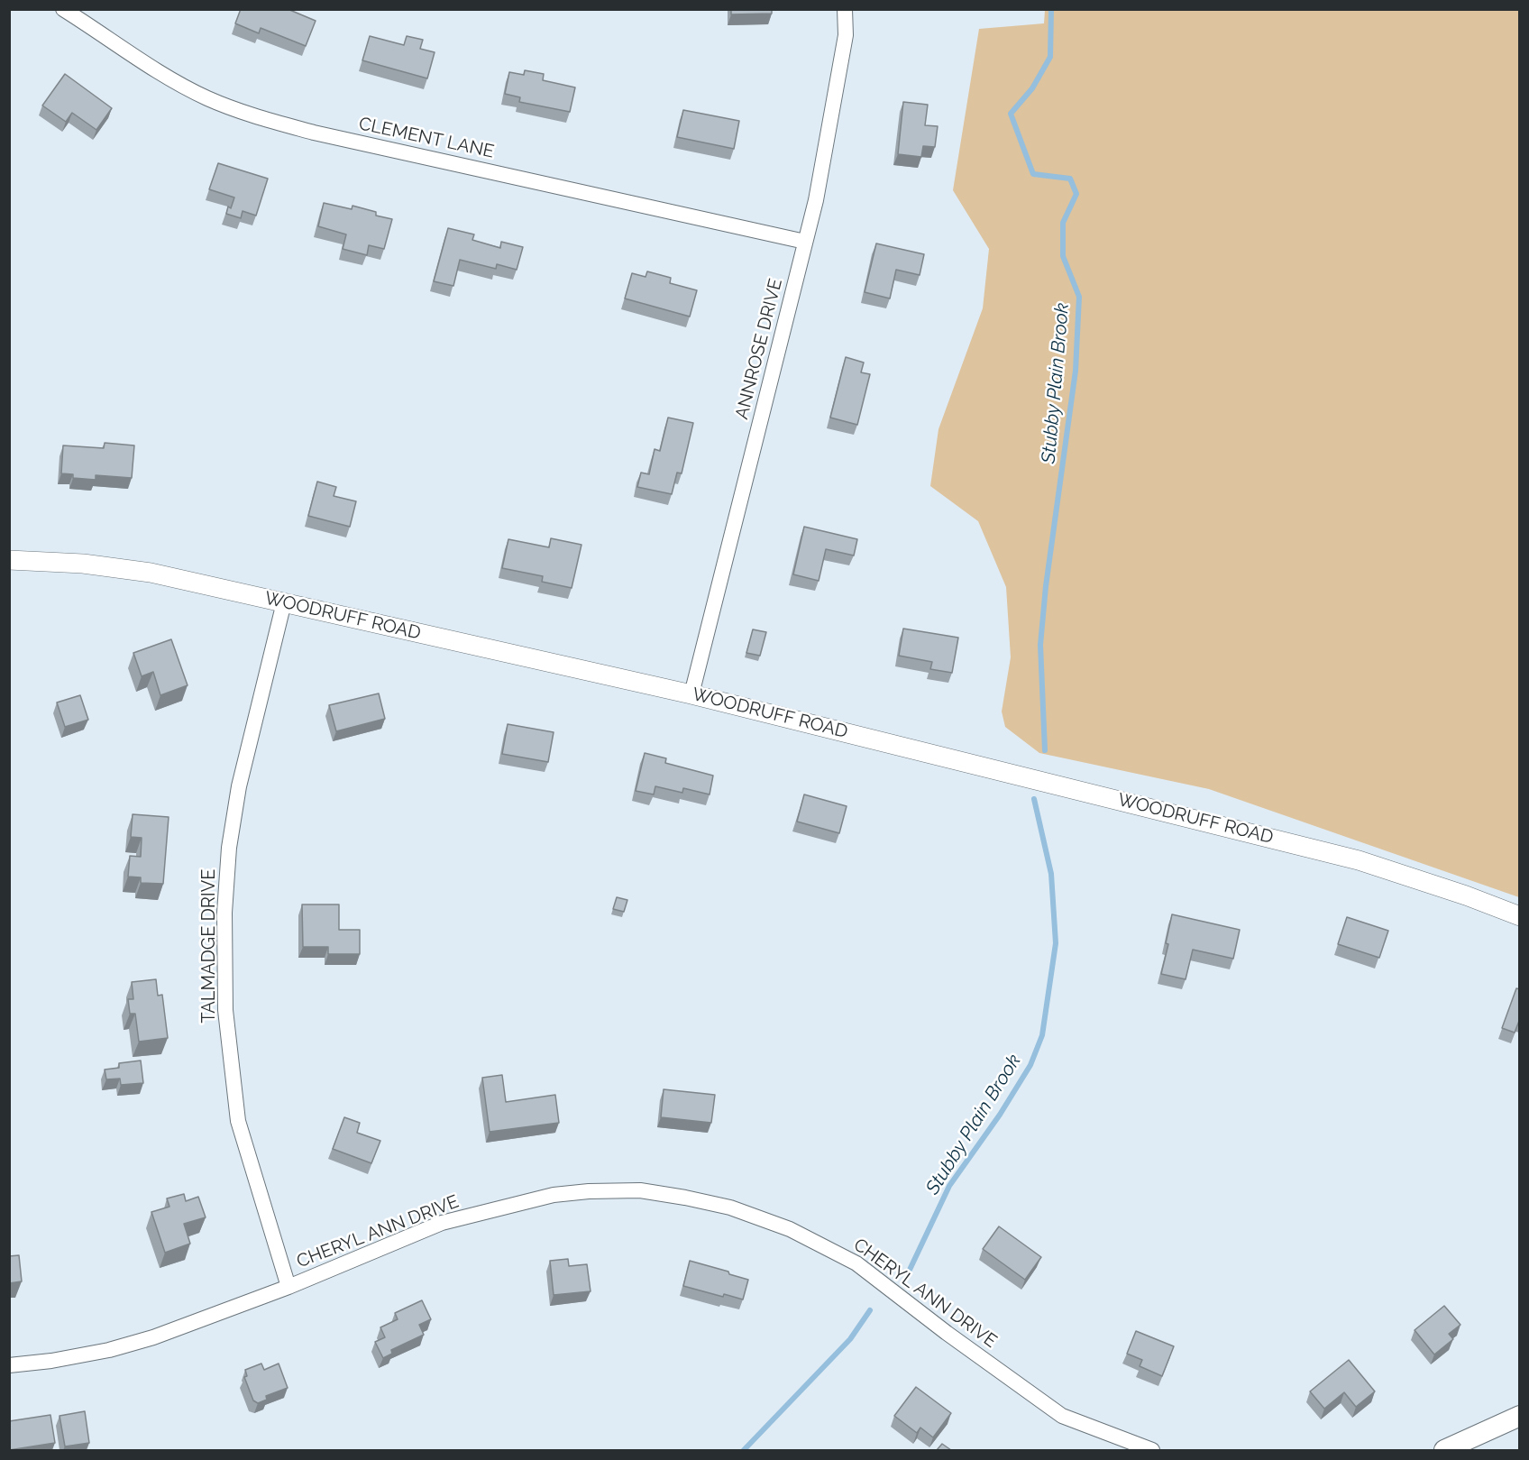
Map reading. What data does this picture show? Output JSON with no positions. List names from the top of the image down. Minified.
{"streets":{"street":["CLEMENT LANE","ANNROSE DRIVE","WOODRUFF ROAD","TALMADGE DRIVE","CHERYL ANN DRIVE"]},"crossings":[["CLEMENT LANE","ANNROSE DRIVE"],["ANNROSE DRIVE","WOODRUFF ROAD"],["WOODRUFF ROAD","TALMADGE DRIVE"],["TALMADGE DRIVE","CHERYL ANN DRIVE"]],"water":["Stubby Plain Brook"]}
